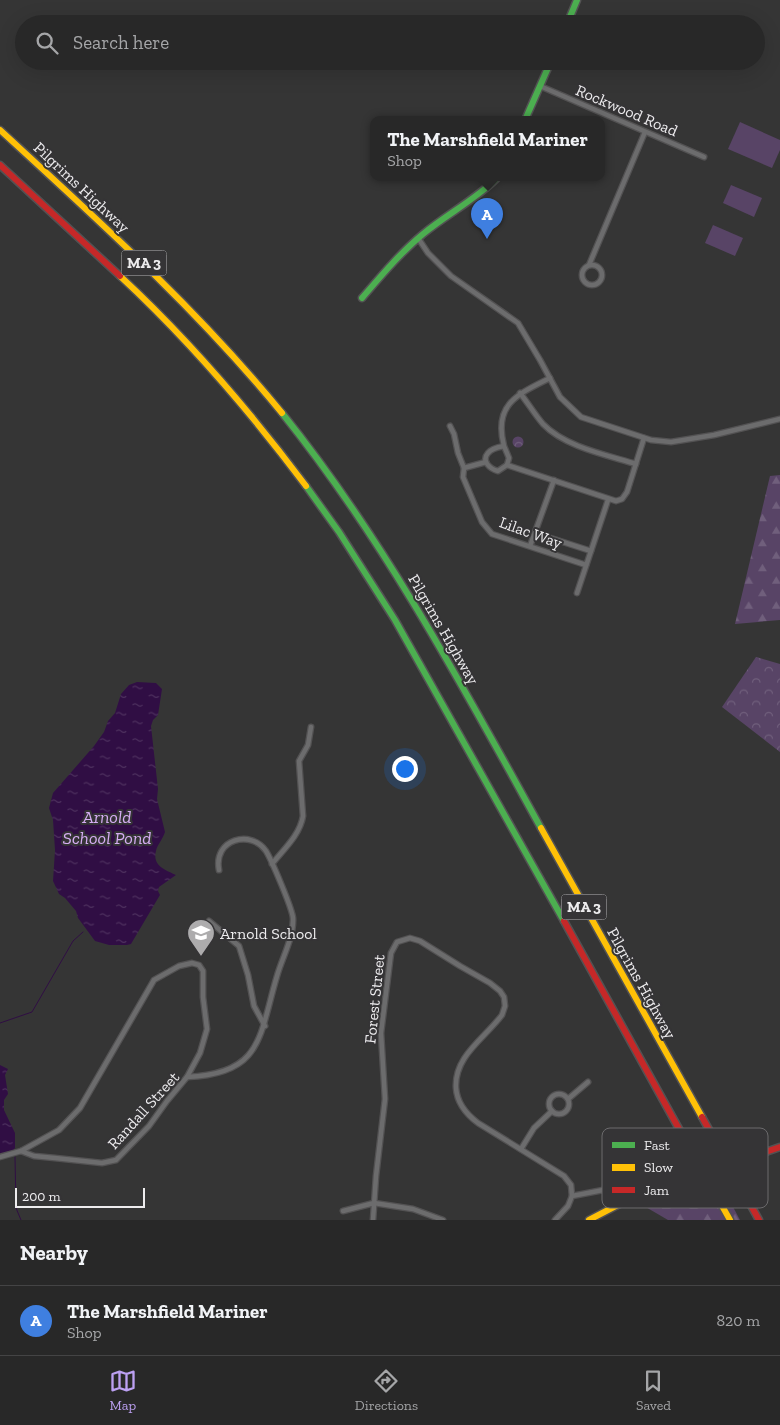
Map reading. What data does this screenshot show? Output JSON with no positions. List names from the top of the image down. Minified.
{"streets":{"main road":["Pilgrims Highway","MA 3"],"street":["Rockwood Road","Lilac Way","Forest Street","Randall Street"]},"water":["Arnold School Pond"],"places":{"school or university":["Arnold School"]},"legend":["Fast","Slow","Jam"],"scale_bar":"200 m","page":{"search":"Search here","popup":["The Marshfield Mariner","Shop"],"pins":"A","scale":"200 m","heading":"Nearby","list":[{"mark":"A","name":"The Marshfield Mariner","note":"Shop","value":"820 m"}],"nav":["Map","Directions","Saved"]}}
